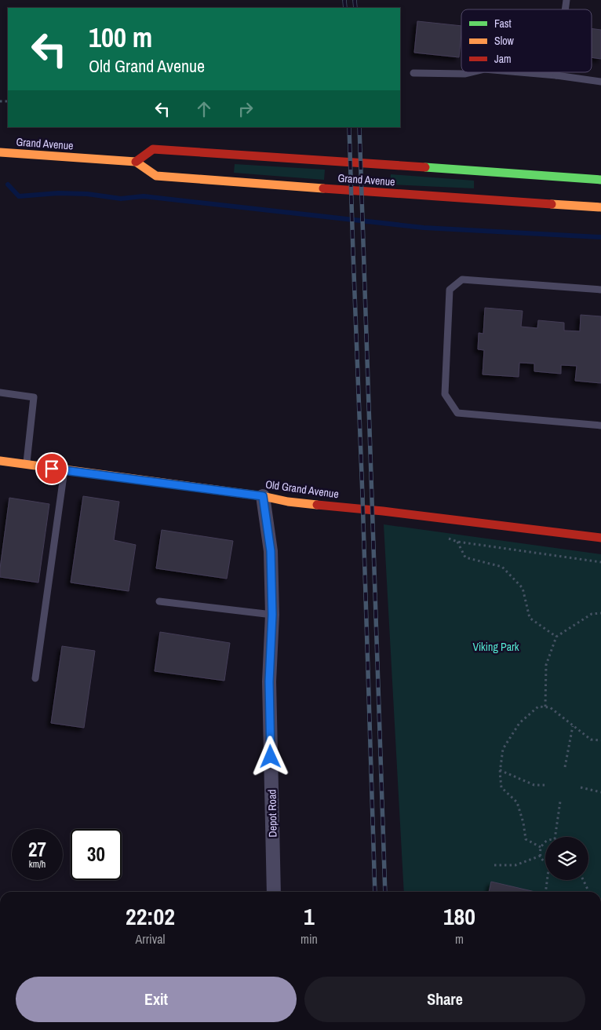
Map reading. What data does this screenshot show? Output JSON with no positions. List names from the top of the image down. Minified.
{"streets":{"main road":["Grand Avenue","Old Grand Avenue"],"street":["Depot Road"]},"crossings":[["Old Grand Avenue","Depot Road"]],"parks":["Viking Park"],"legend":["Fast","Slow","Jam"],"page":{"turn":["100 m","Old Grand Avenue"],"speed":"27 km/h","limit":"30","eta":["22:02","Arrival","1","min","180","m"],"buttons":["Exit","Share"]}}
